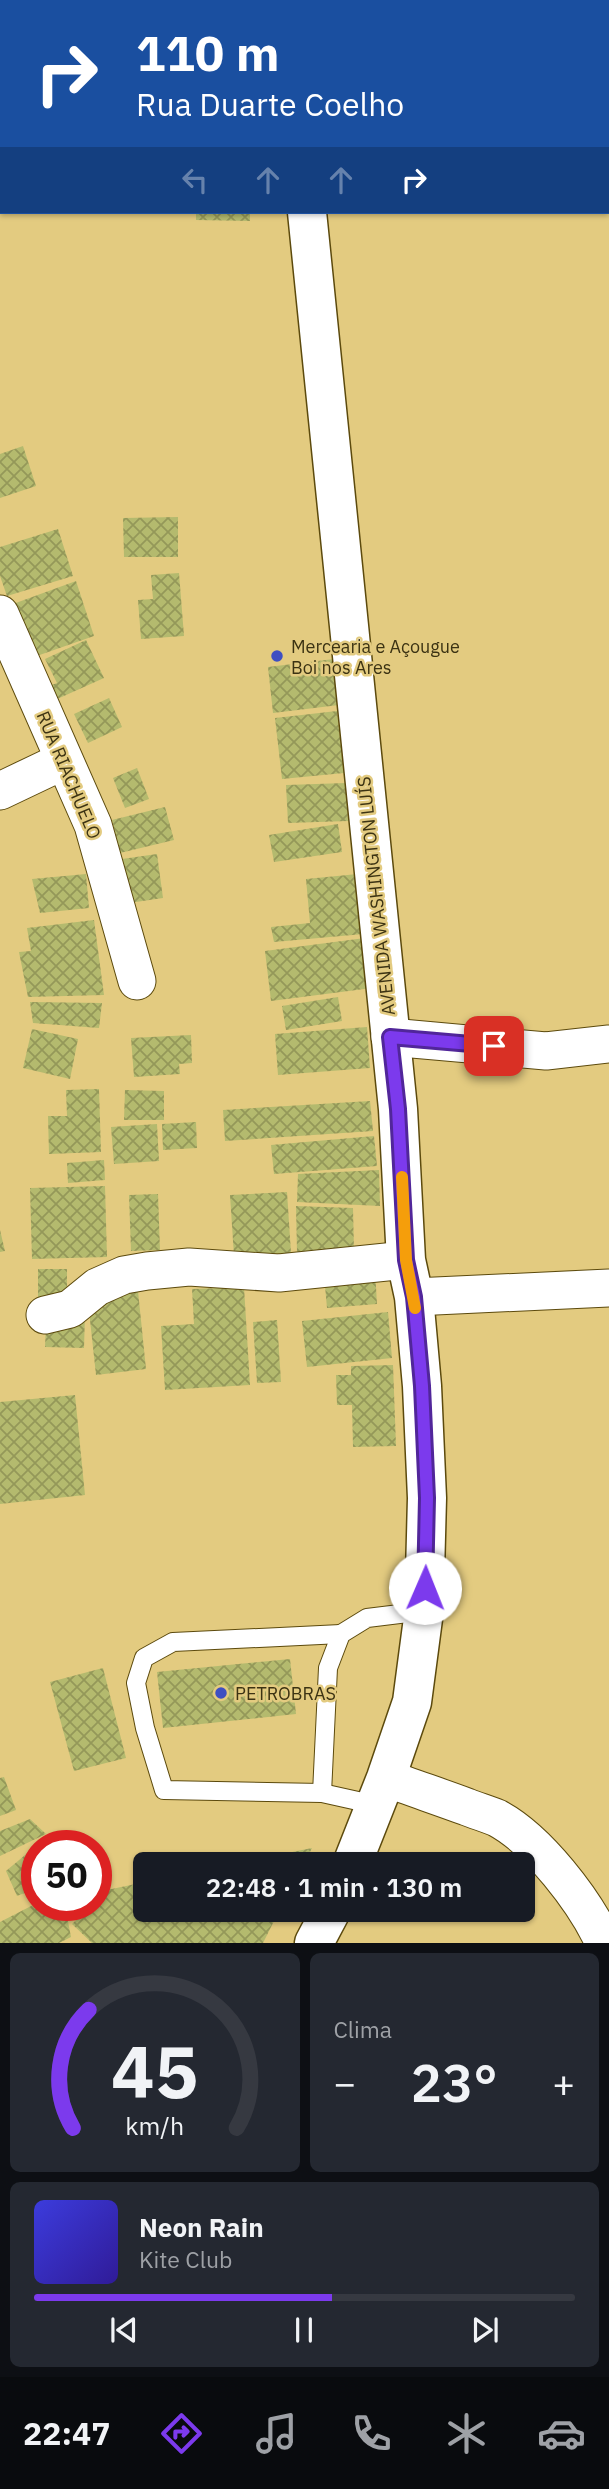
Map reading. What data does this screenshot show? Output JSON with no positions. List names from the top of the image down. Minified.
{"streets":{"main road":["AVENIDA WASHINGTON LUÍS"],"street":["RUA RIACHUELO"]},"places":["Mercearia e Açougue Boi nos Ares","PETROBRAS"],"page":{"turn":["110 m","Rua Duarte Coelho"],"limit":"50","trip":"22:48 · 1 min · 130 m","tile":"Clima","heat":["−","23°","+"],"song":["Neon Rain","Kite Club"],"tabs":"22:47","gauge":["45","km/h"]}}
